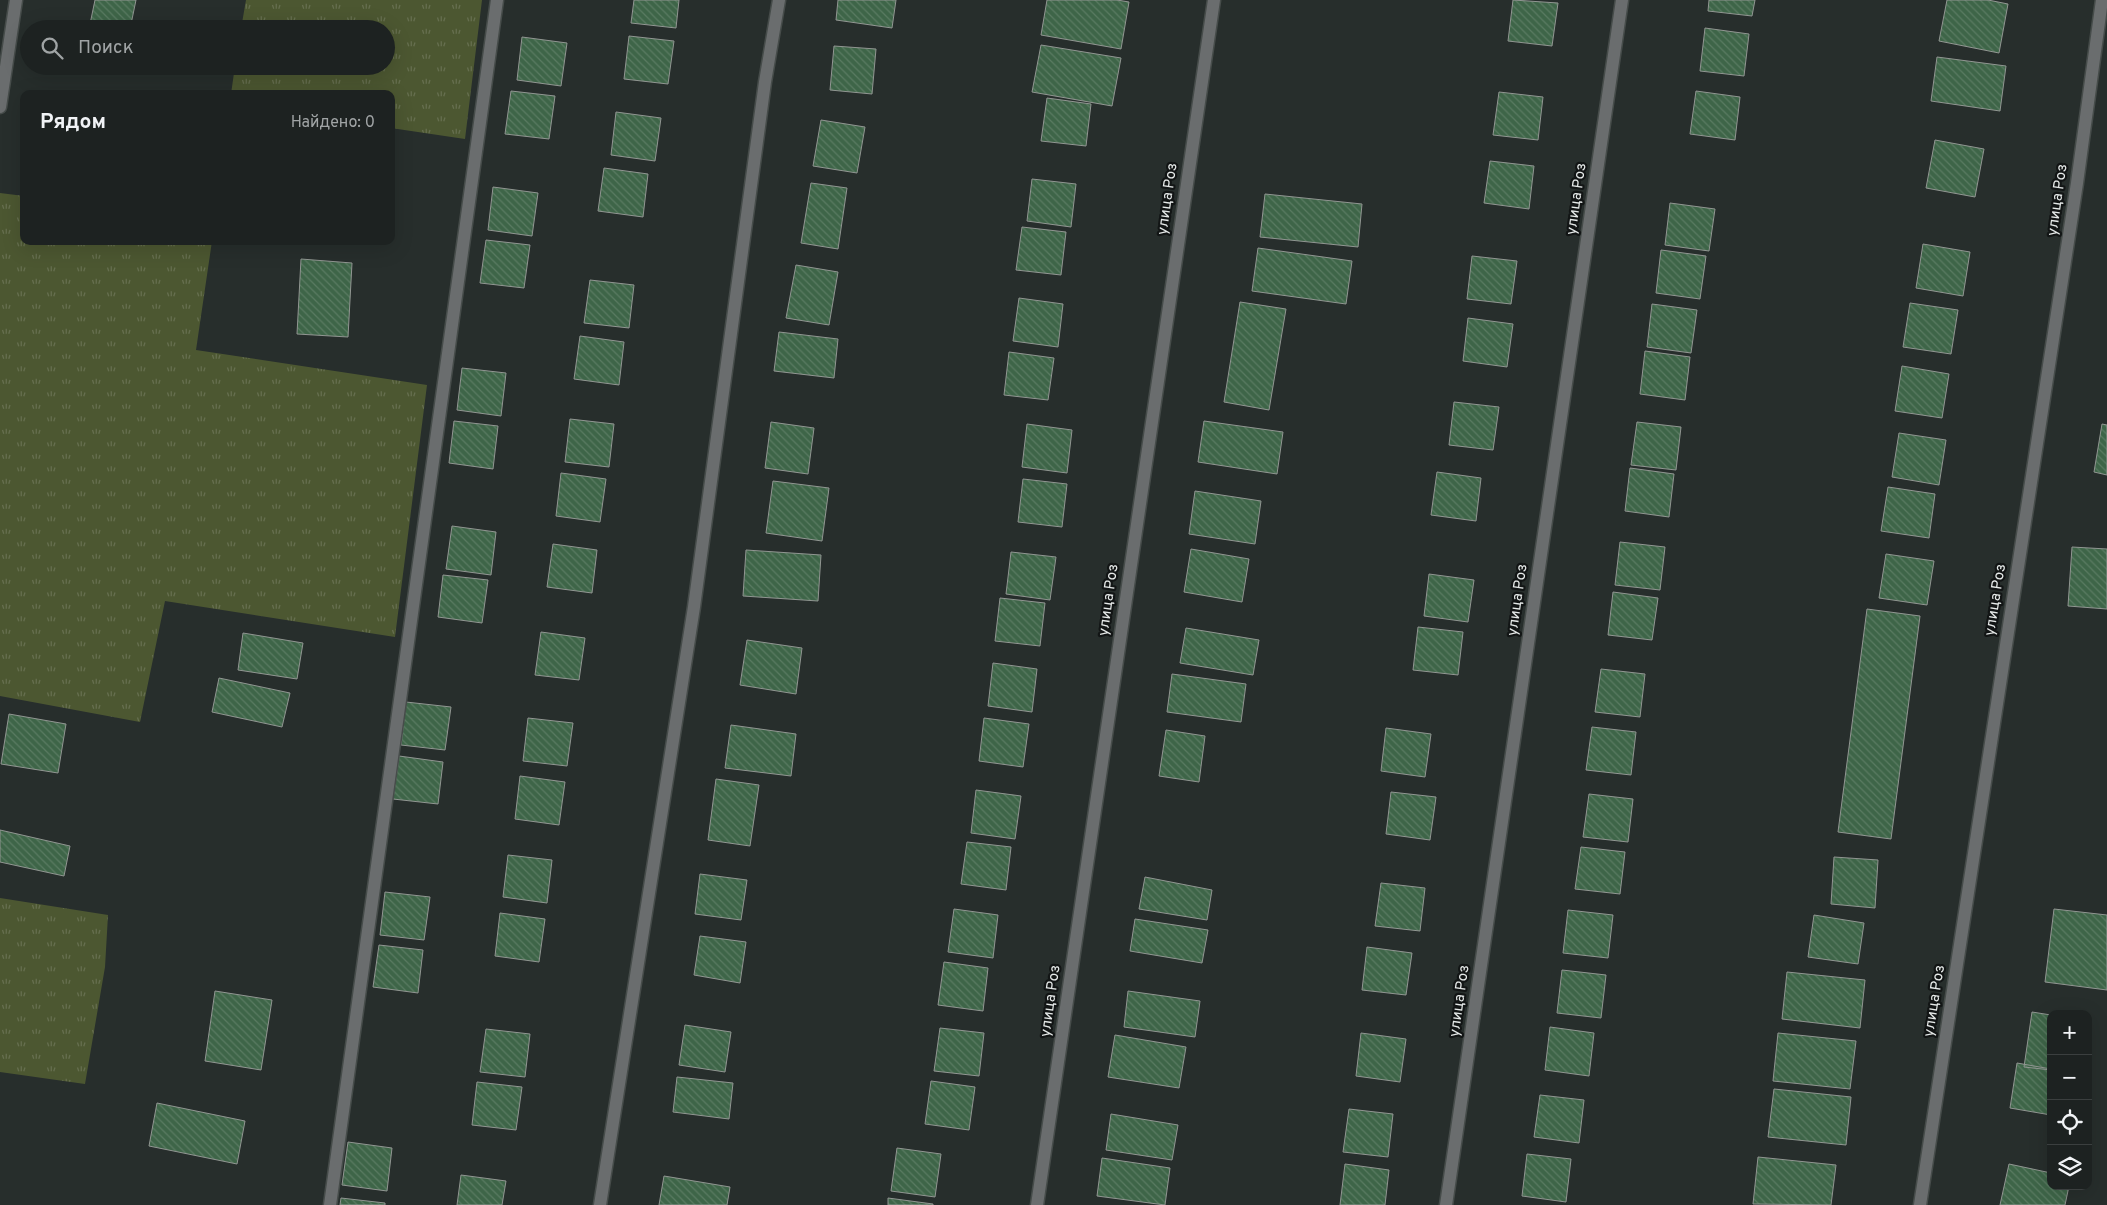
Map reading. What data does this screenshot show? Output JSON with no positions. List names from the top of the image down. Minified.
{"streets":{"street":["улица Роз"]},"page":{"search":"Поиск","heading":["Рядом","Найдено: 0"],"map_buttons":["+","−"]}}
